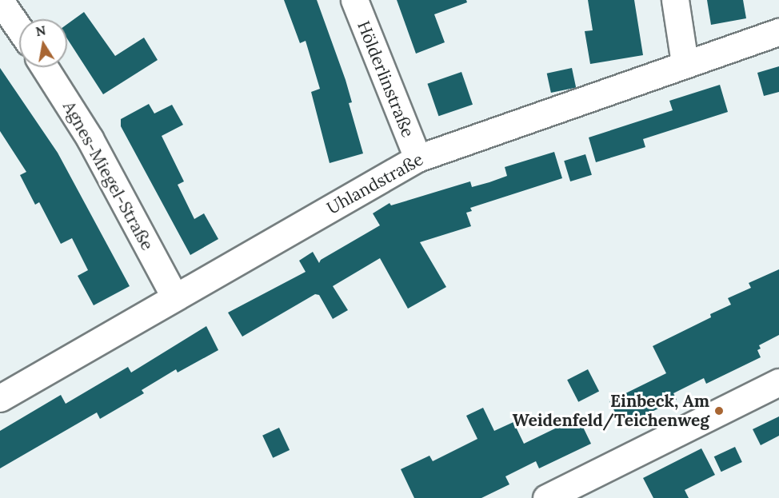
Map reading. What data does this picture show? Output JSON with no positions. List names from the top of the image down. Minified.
{"streets":{"street":["Hölderlinstraße","Agnes-Miegel-Straße","Uhlandstraße"]},"crossings":[["Hölderlinstraße","Uhlandstraße"],["Agnes-Miegel-Straße","Uhlandstraße"]],"places":["Einbeck, Am Weidenfeld/Teichenweg"],"north":"top"}
